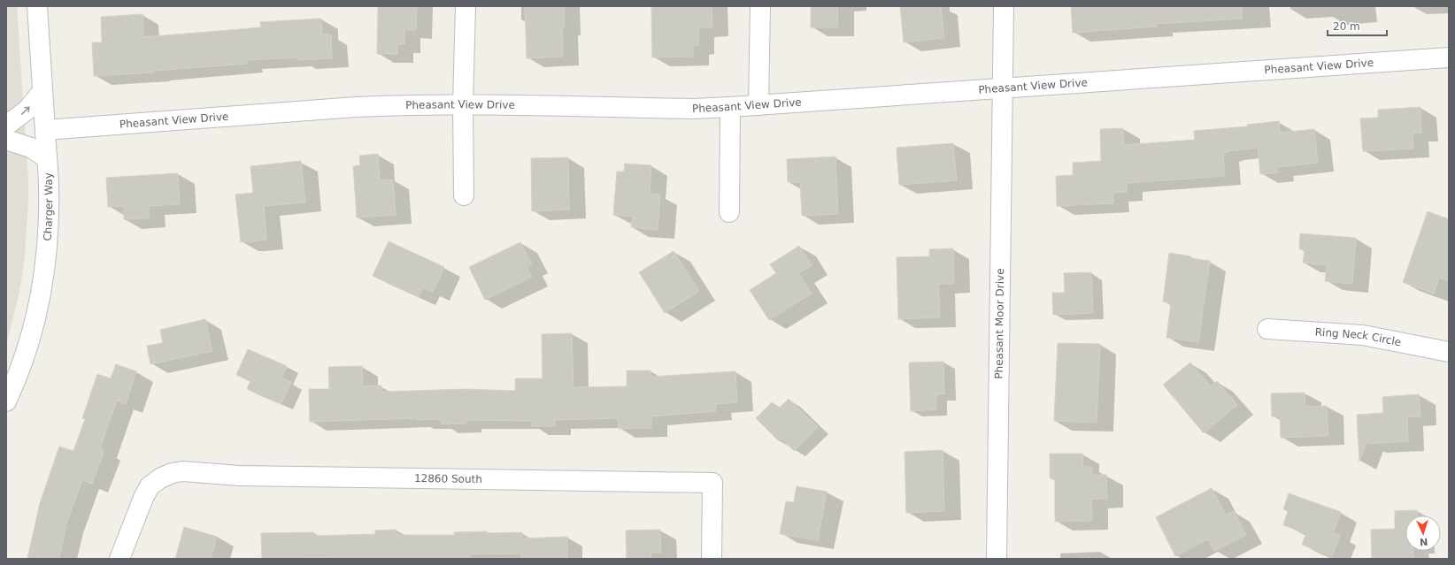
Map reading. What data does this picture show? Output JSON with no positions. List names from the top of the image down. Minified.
{"streets":{"street":["Pheasant View Drive","Charger Way","Pheasant Moor Drive","Ring Neck Circle","12860 South"]},"crossings":[["Pheasant View Drive","Charger Way"],["Pheasant View Drive","Pheasant Moor Drive"]],"scale_bar":"20 m","north":"bottom"}
